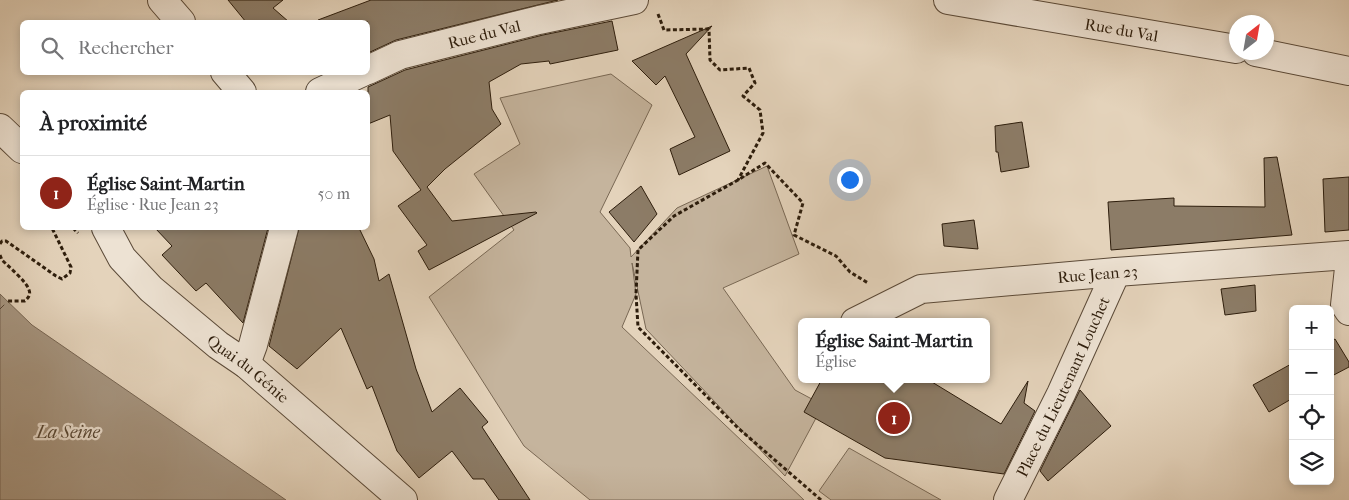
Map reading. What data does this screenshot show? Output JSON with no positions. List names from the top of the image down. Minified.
{"streets":{"street":["Rue du Val","Rue Jean 23","Quai du Génie","Place du Lieutenant Louchet"]},"crossings":[["Rue Jean 23","Place du Lieutenant Louchet"]],"water":["La Seine"],"north":"top right","page":{"search":"Rechercher","heading":"À proximité","list":[{"mark":"1","name":"Église Saint-Martin","note":"Église · Rue Jean 23","value":"50 m"}],"map_buttons":["+","−"],"popup":["Église Saint-Martin","Église"],"pins":"1"}}
